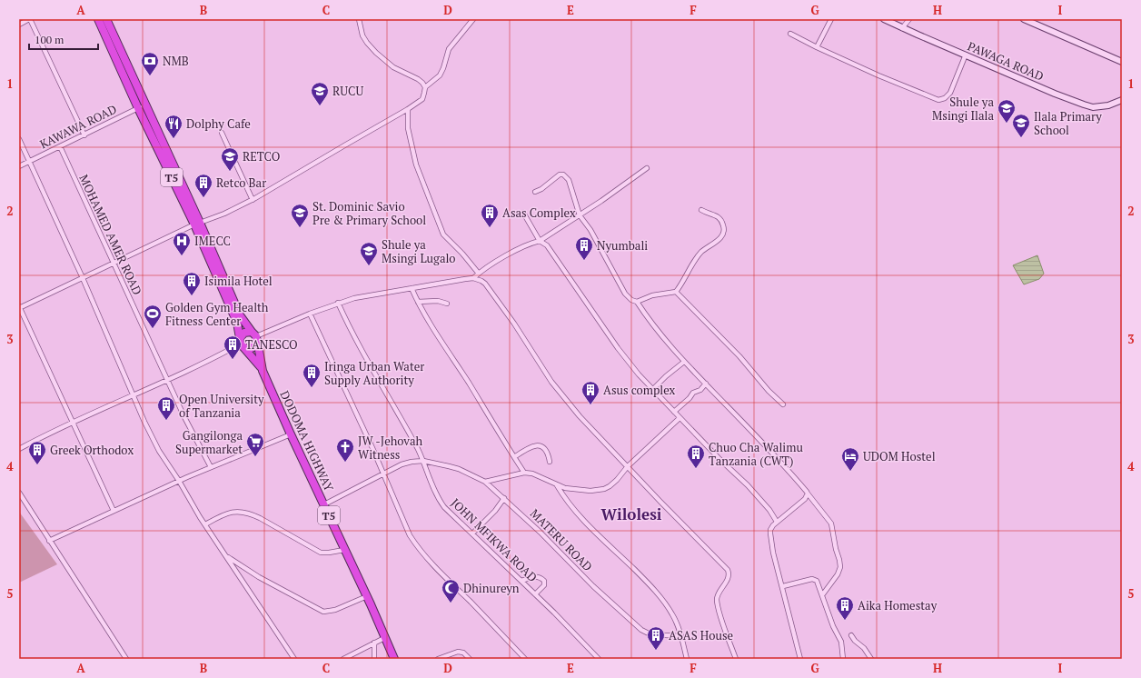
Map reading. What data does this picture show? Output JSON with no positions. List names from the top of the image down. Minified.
{"streets":{"highway":["T5","DODOMA HIGHWAY"],"main road":["PAWAGA ROAD"],"street":["KAWAWA ROAD","MOHAMED AMER ROAD","JOHN MFIKWA ROAD","MATERU ROAD"]},"crossings":[["KAWAWA ROAD","T5"],["KAWAWA ROAD","MOHAMED AMER ROAD"],["T5","DODOMA HIGHWAY"],["DODOMA HIGHWAY","MATERU ROAD"],["JOHN MFIKWA ROAD","MATERU ROAD"]],"districts":["Wilolesi"],"places":{"bank":["NMB"],"school or university":["RUCU","Shule ya Msingi Ilala","Ilala Primary School","RETCO","St. Dominic Savio Pre & Primary School","Shule ya Msingi Lugalo"],"restaurant":["Dolphy Cafe"],"building":["Retco Bar","Asas Complex","Nyumbali","Isimila Hotel","TANESCO","Iringa Urban Water Supply Authority","Asus complex","Open University of Tanzania","Greek Orthodox","Chuo Cha Walimu Tanzania (CWT)","Aika Homestay","ASAS House"],"hospital":["IMECC"],"sports":["Golden Gym Health Fitness Center"],"supermarket":["Gangilonga Supermarket"],"church":["JW -Jehovah Witness"],"hotel":["UDOM Hostel"],"mosque":["Dhinureyn"]},"scale_bar":"100 m","grid":{"columns":["A","B","C","D","E","F","G","H","I"],"rows":["1","2","3","4","5"]}}
